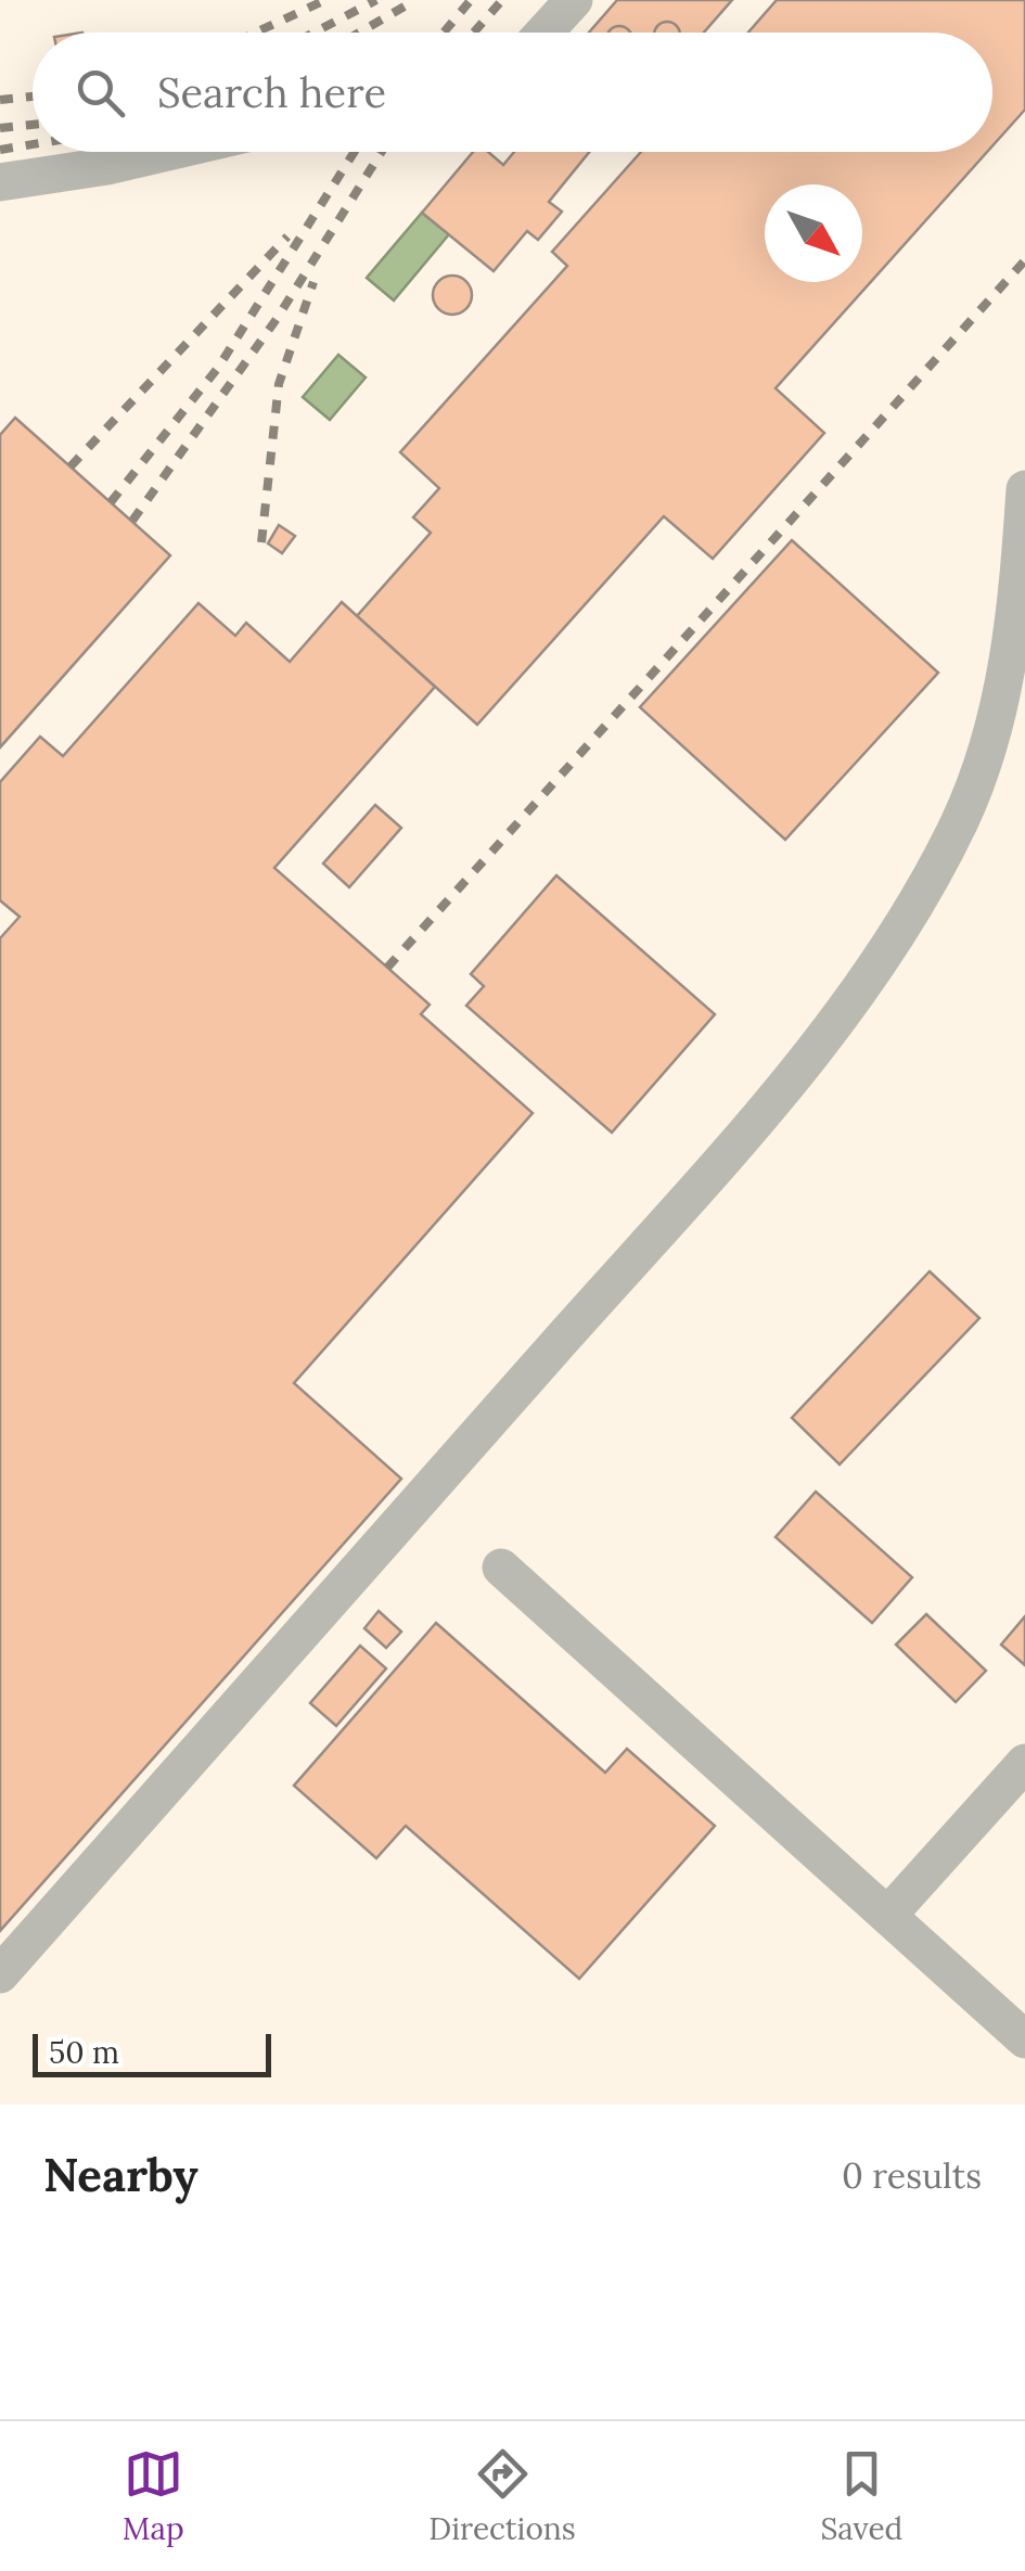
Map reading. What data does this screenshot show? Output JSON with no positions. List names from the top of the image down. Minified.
{"scale_bar":"50 m","north":"bottom right","page":{"search":"Search here","scale":"50 m","heading":["Nearby","0 results"],"nav":["Map","Directions","Saved"]}}
